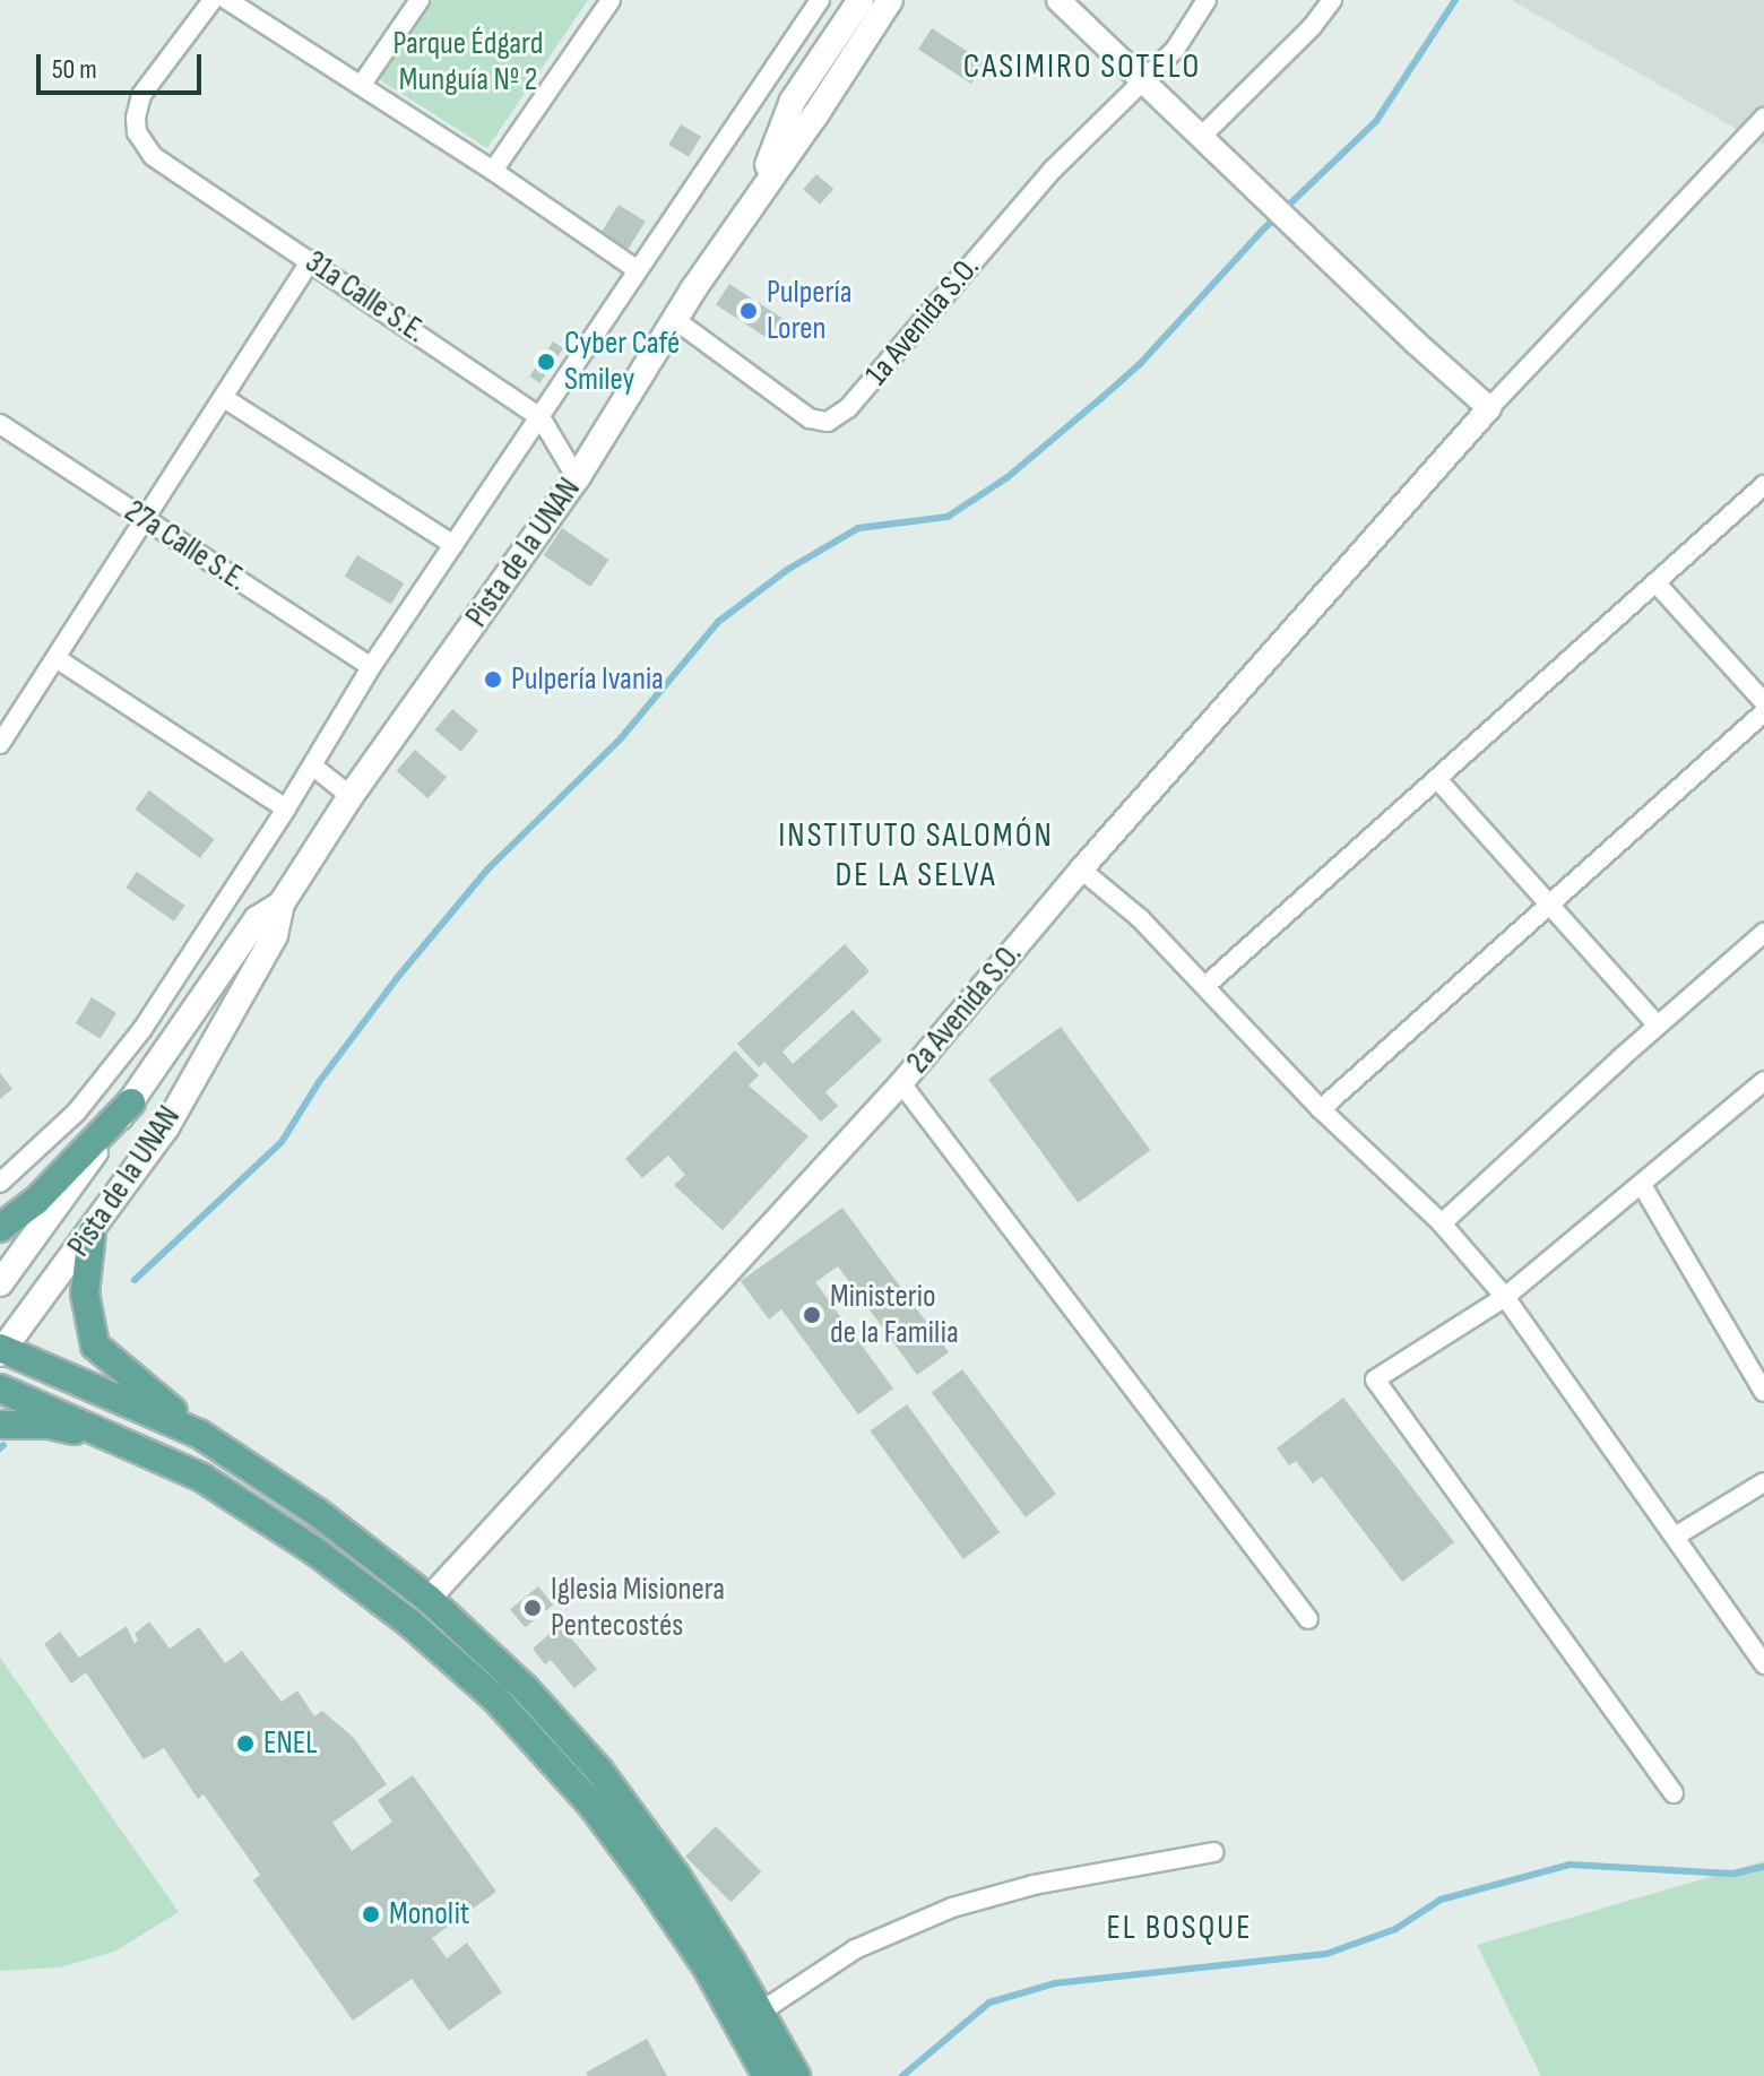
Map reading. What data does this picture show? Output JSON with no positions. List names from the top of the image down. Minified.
{"streets":{"main road":["Pista de la UNAN"],"street":["31a Calle S.E.","1a Avenida S.O.","27a Calle S.E.","2a Avenida S.O."]},"crossings":[["31a Calle S.E.","Pista de la UNAN"],["1a Avenida S.O.","Pista de la UNAN"]],"districts":["CASIMIRO SOTELO","INSTITUTO SALOMÓN DE LA SELVA","EL BOSQUE"],"parks":["Parque Édgard Munguía Nº 2"],"places":["Pulpería Loren","Cyber Café Smiley","Pulpería Ivania","Ministerio de la Familia","Iglesia Misionera Pentecostés","ENEL","Monolit"],"scale_bar":"50 m"}
